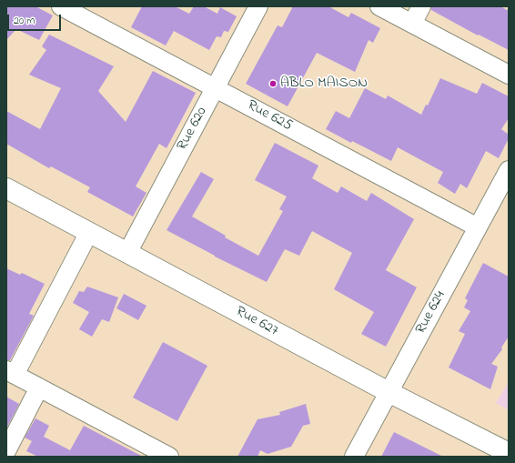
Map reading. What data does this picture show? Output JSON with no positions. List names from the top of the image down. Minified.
{"streets":{"street":["Rue 625","Rue 620","Rue 624","Rue 627"]},"crossings":[["Rue 625","Rue 620"],["Rue 625","Rue 624"],["Rue 620","Rue 627"],["Rue 624","Rue 627"]],"places":["ABLO MAISON"],"scale_bar":"20 m"}
